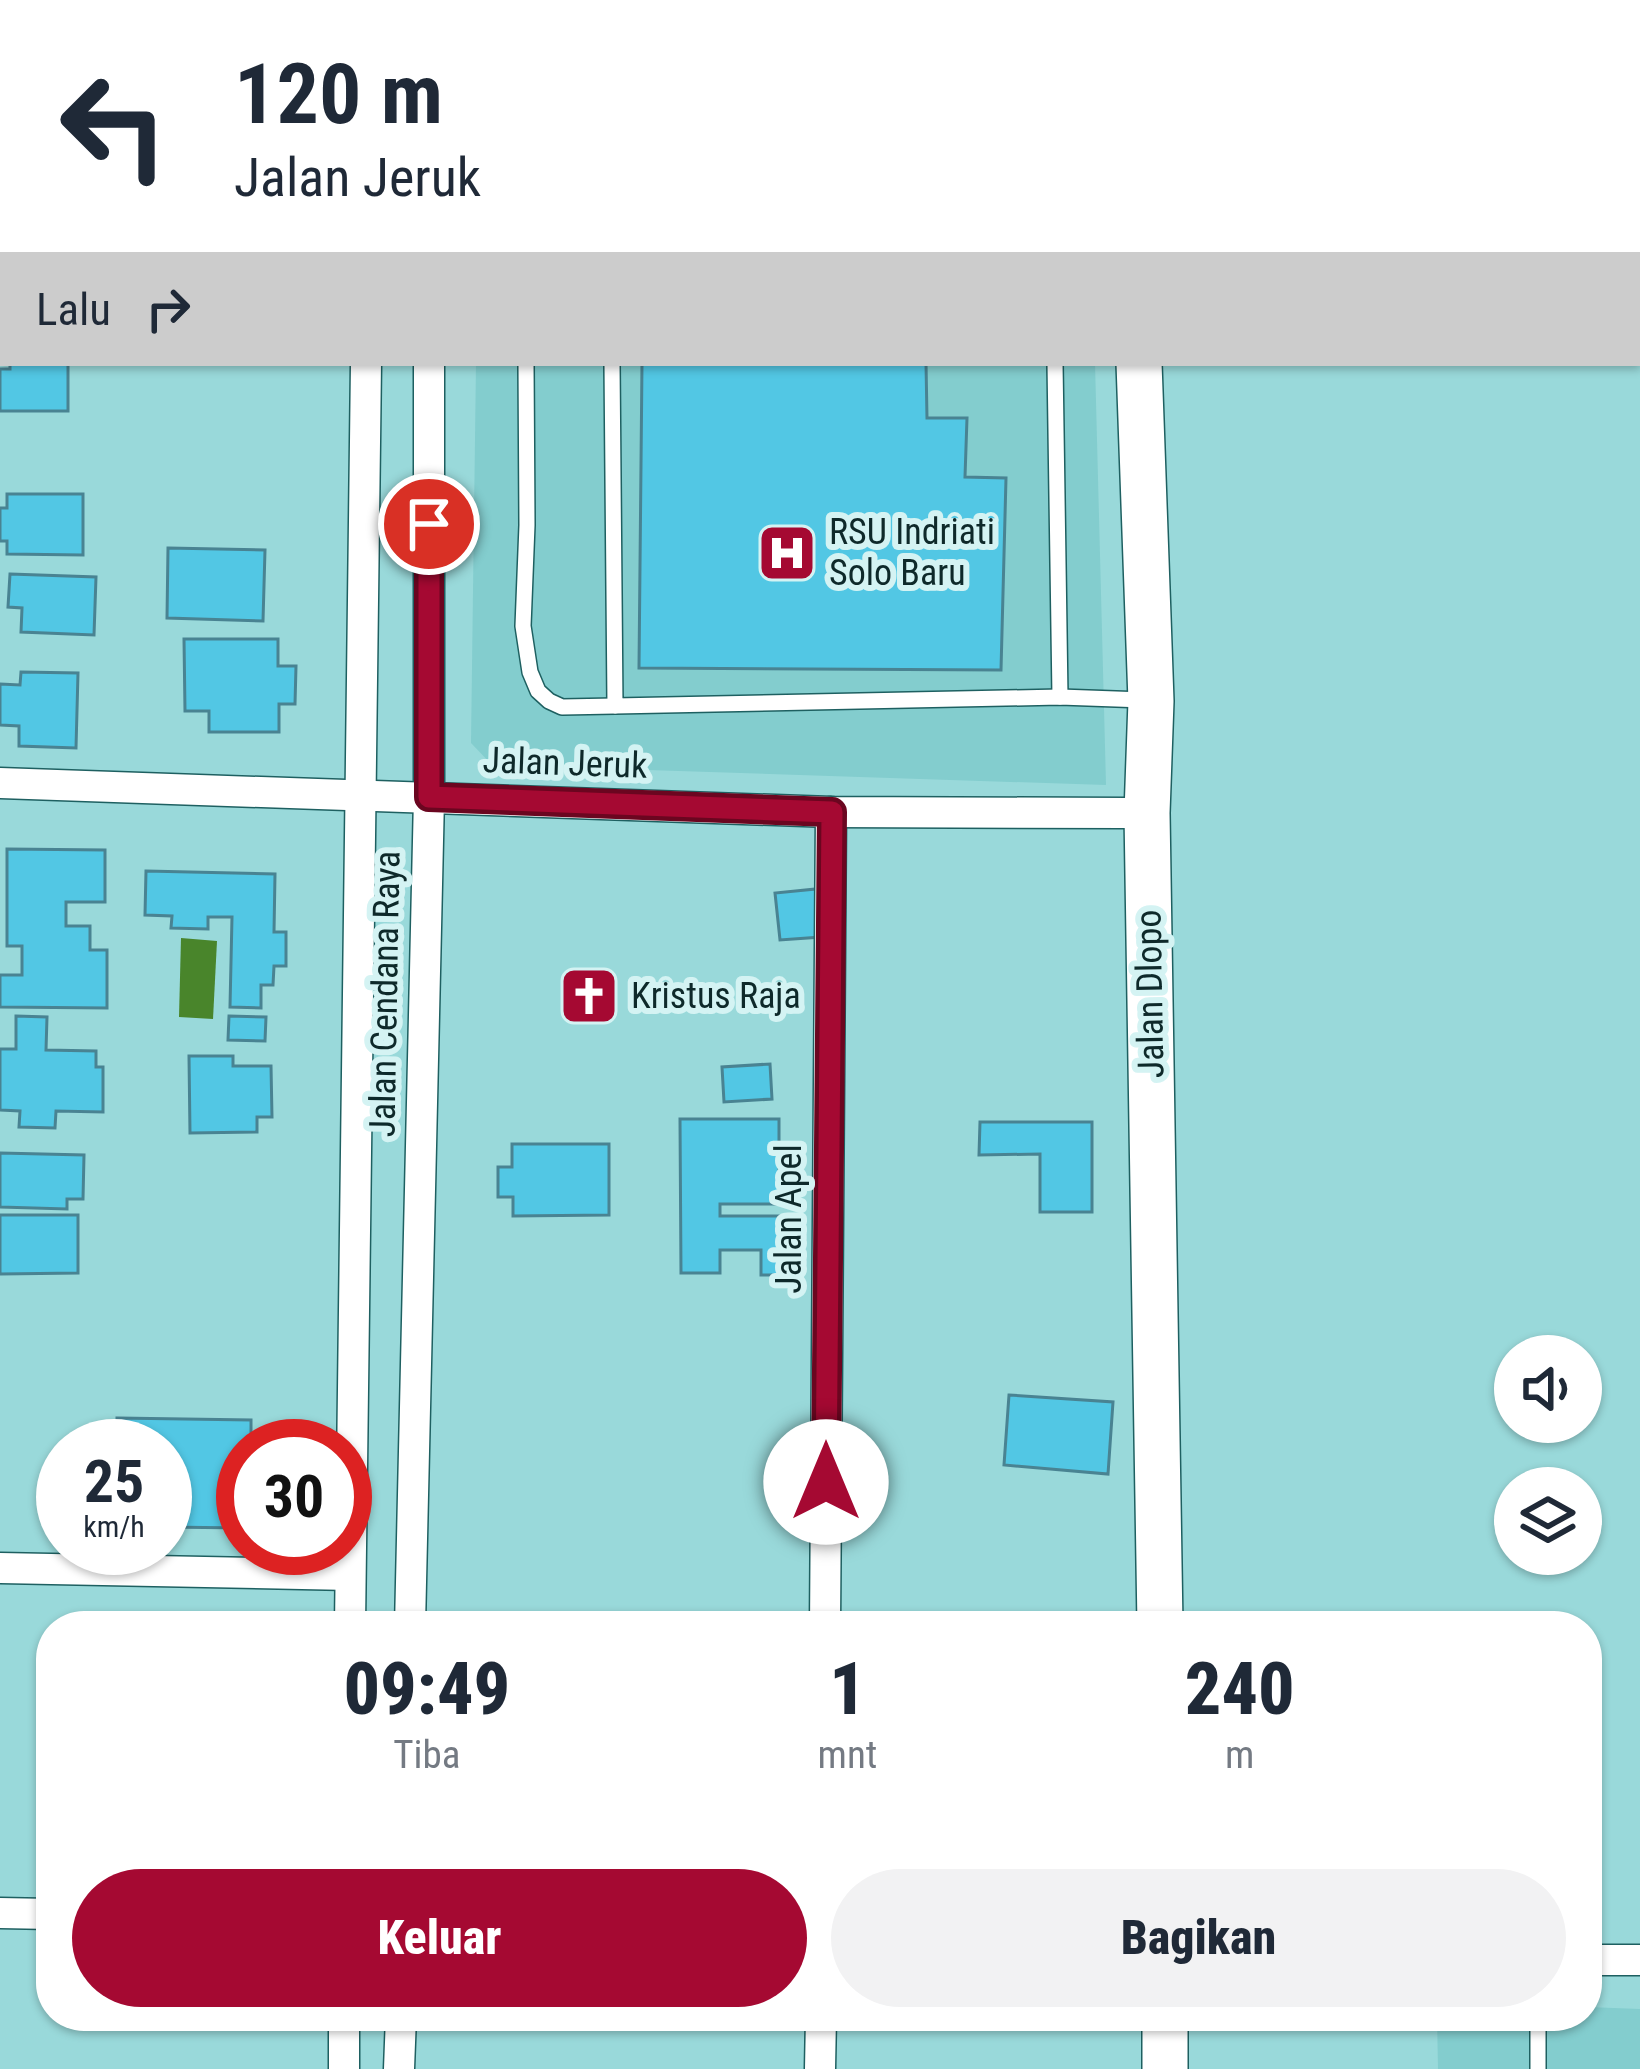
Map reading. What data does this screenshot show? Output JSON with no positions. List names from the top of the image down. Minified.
{"streets":{"street":["Jalan Jeruk","Jalan Cendana Raya","Jalan Dlopo","Jalan Apel"]},"crossings":[["Jalan Jeruk","Jalan Cendana Raya"],["Jalan Jeruk","Jalan Apel"]],"places":{"hospital":["RSU Indriati Solo Baru"],"church":["Kristus Raja"]},"page":{"turn":["120 m","Jalan Jeruk"],"then":"Lalu","speed":"25 km/h","limit":"30","eta":["09:49","Tiba","1","mnt","240","m"],"buttons":["Keluar","Bagikan"]}}
